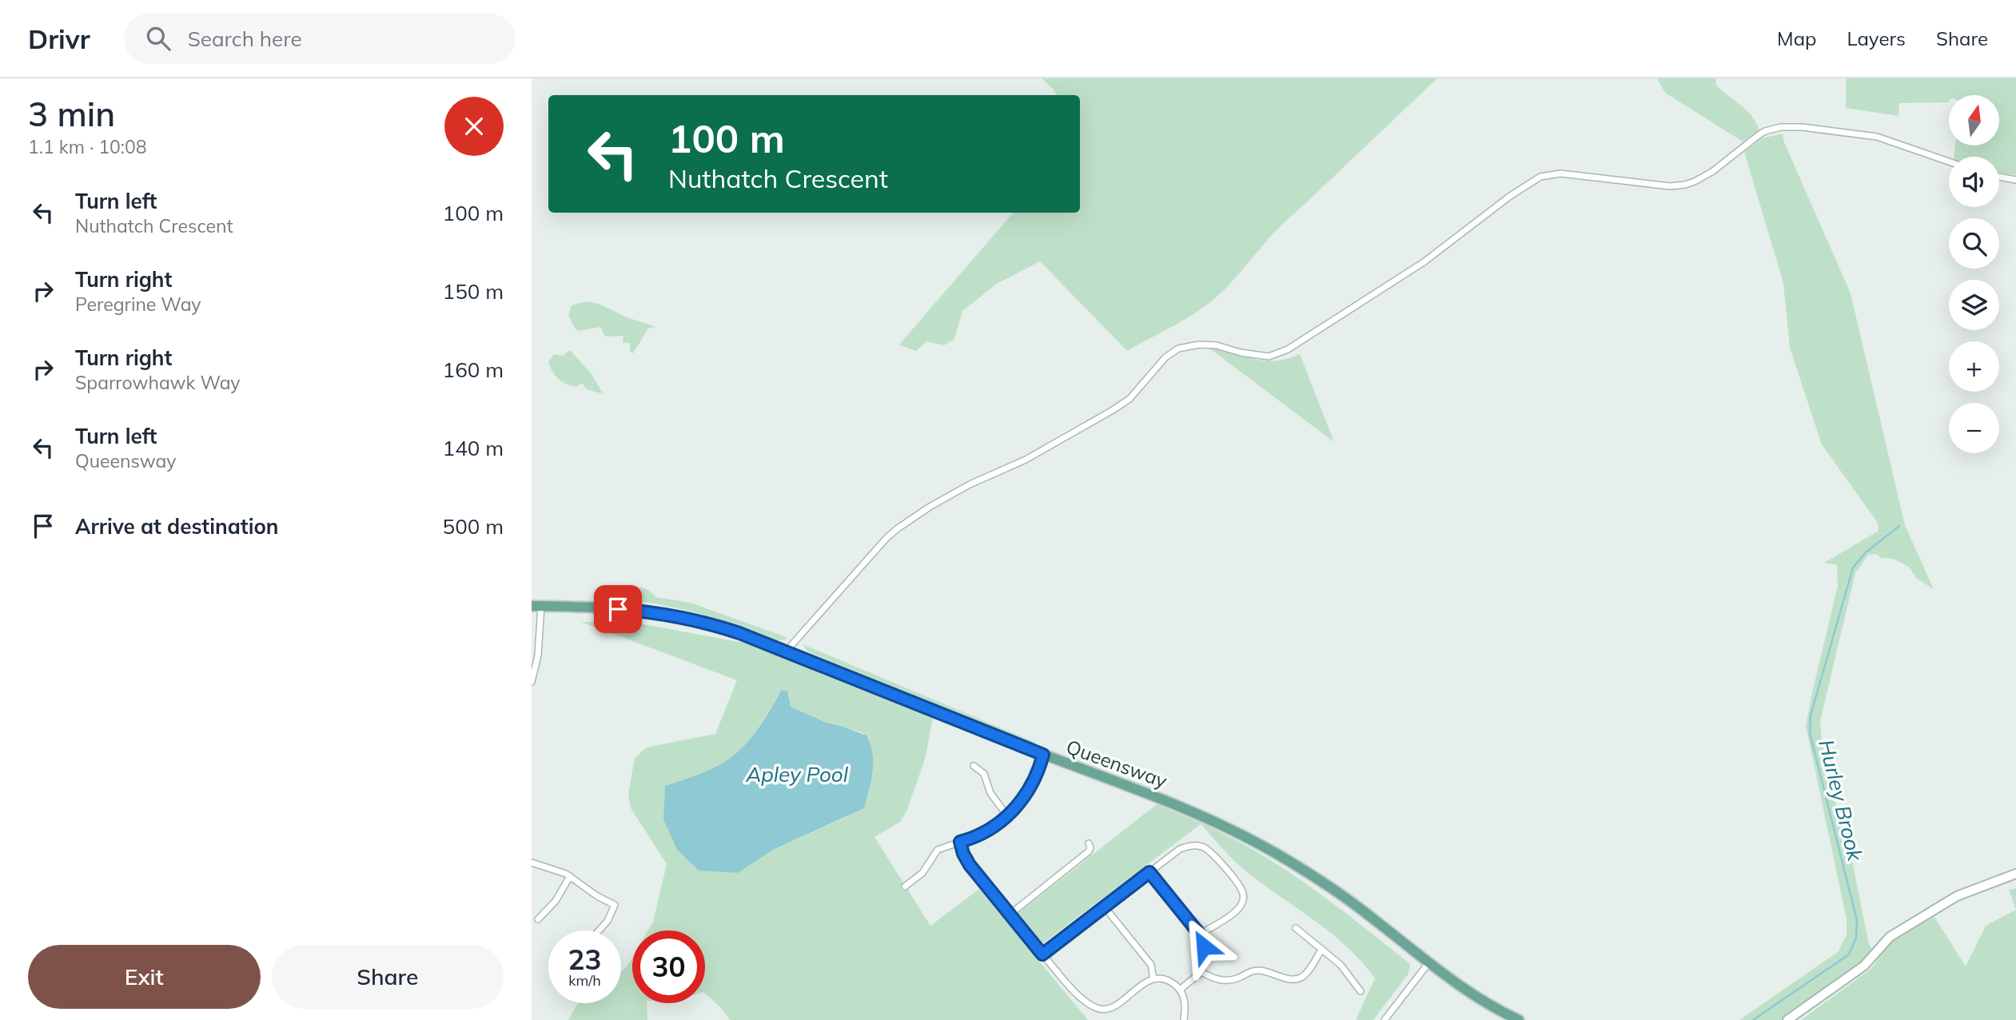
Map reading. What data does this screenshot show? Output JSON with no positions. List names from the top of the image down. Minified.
{"streets":{"main road":["Queensway"]},"water":["Apley Pool","Hurley Brook"],"north":"top","page":{"header":"Drivr","search":"Search here","nav":["Map","Layers","Share"],"heading":["3 min","1.1 km · 10:08"],"map_buttons":["+","−"],"turn":["100 m","Nuthatch Crescent"],"list":[{"name":"Turn left","note":"Nuthatch Crescent","value":"100 m"},{"name":"Turn right","note":"Peregrine Way","value":"150 m"},{"name":"Turn right","note":"Sparrowhawk Way","value":"160 m"},{"name":"Turn left","note":"Queensway","value":"140 m"},{"name":"Arrive at destination","value":"500 m"}],"speed":"23 km/h","limit":"30","buttons":["Exit","Share"]}}
